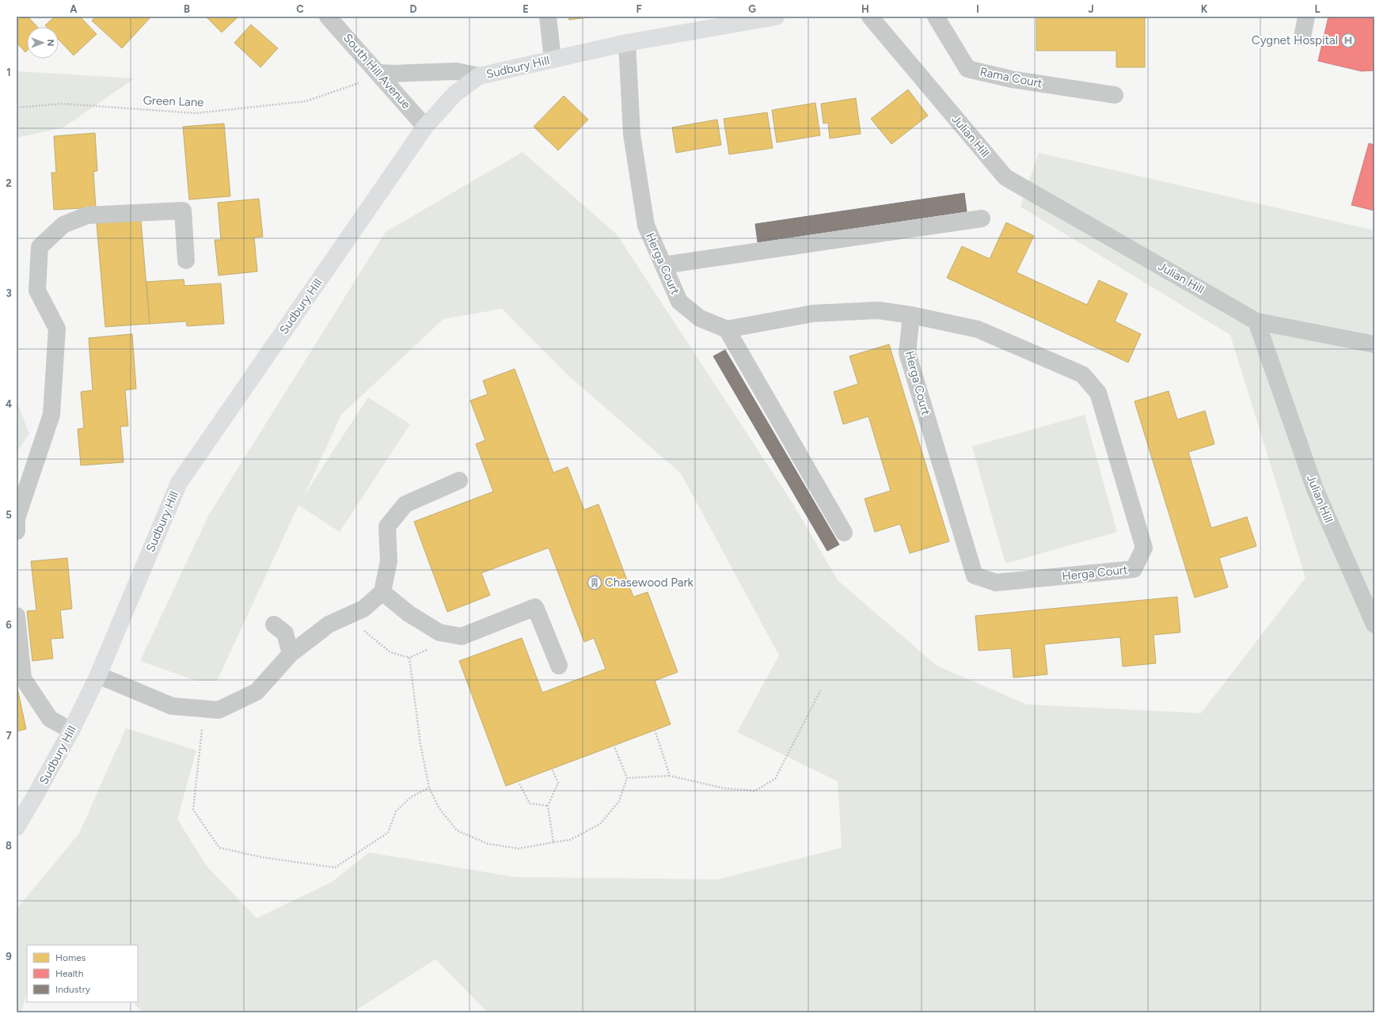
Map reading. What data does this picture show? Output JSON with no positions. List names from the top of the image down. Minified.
{"streets":{"main road":["Sudbury Hill"],"street":["South Hill Avenue","Rama Court","Julian Hill","Herga Court"],"path":["Green Lane"]},"crossings":[["Sudbury Hill","South Hill Avenue"],["Sudbury Hill","Herga Court"]],"places":{"hospital":["Cygnet Hospital"],"building":["Chasewood Park"]},"legend":["Homes","Health","Industry"],"north":"right","grid":{"columns":["A","B","C","D","E","F","G","H","I","J","K","L"],"rows":["1","2","3","4","5","6","7","8","9"]}}
